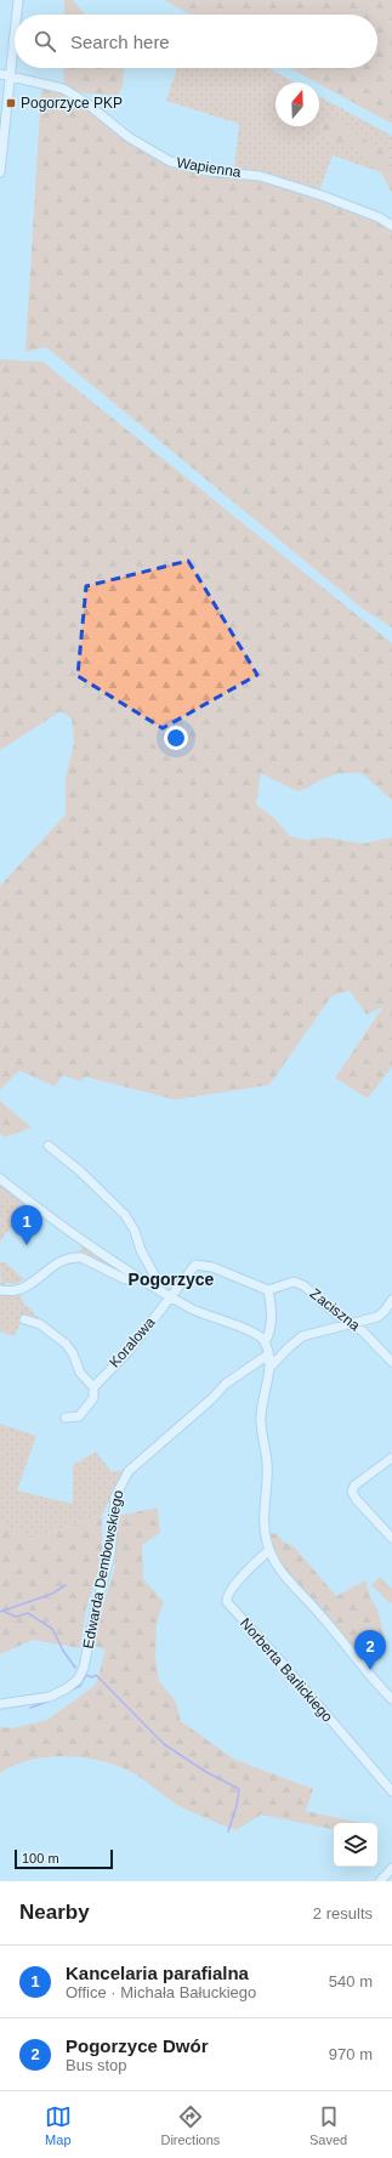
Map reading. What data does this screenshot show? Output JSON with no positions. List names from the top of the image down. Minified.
{"streets":{"street":["Wapienna","Zaciszna","Koralowa","Edwarda Dembowskiego","Norberta Barlickiego"]},"districts":["Pogorzyce"],"places":{"transit":["Pogorzyce PKP"]},"scale_bar":"100 m","north":"top","page":{"search":"Search here","pins":["1","2"],"scale":"100 m","heading":["Nearby","2 results"],"list":[{"mark":"1","name":"Kancelaria parafialna","note":"Office · Michała Bałuckiego","value":"540 m"},{"mark":"2","name":"Pogorzyce Dwór","note":"Bus stop","value":"970 m"}],"nav":["Map","Directions","Saved"]}}
